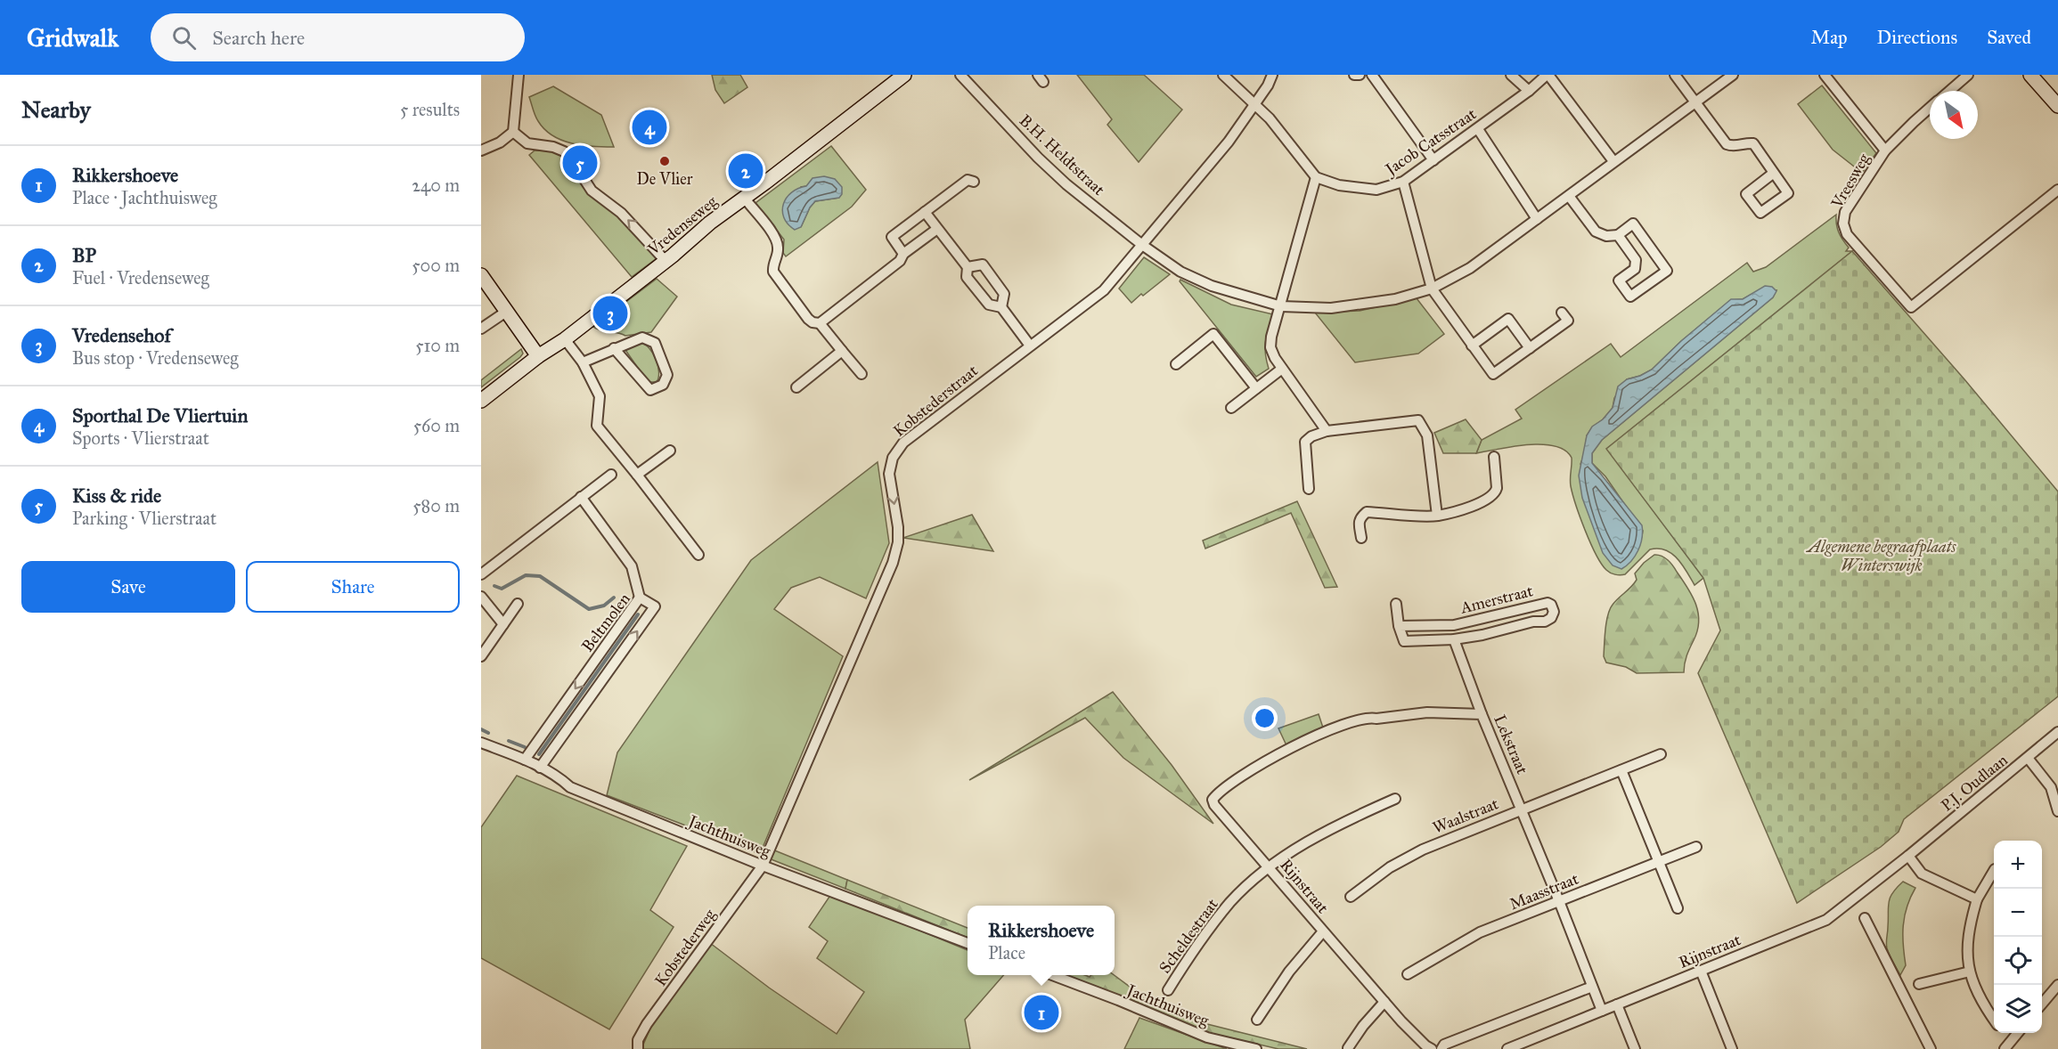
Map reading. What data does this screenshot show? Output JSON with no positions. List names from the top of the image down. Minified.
{"streets":{"main road":["Vredenseweg"],"street":["Jacob Catsstraat","B.H. Heldtstraat","Vreesweg","Kobstederstraat","Amerstraat","Beltmolen","Lekstraat","P.J. Oudlaan","Waalstraat","Jachthuisweg","Rijnstraat","Maasstraat","Scheldestraat","Kobstederweg"]},"crossings":[["B.H. Heldtstraat","Kobstederstraat"],["Kobstederstraat","Jachthuisweg"],["Kobstederstraat","Kobstederweg"],["Amerstraat","Lekstraat"],["Beltmolen","Jachthuisweg"],["Lekstraat","Waalstraat"],["Lekstraat","Rijnstraat"],["Lekstraat","Maasstraat"],["P.J. Oudlaan","Rijnstraat"],["Jachthuisweg","Kobstederweg"],["Rijnstraat","Scheldestraat"]],"one_way":["Kobstederstraat"],"parks":["Algemene begraafplaats Winterswijk"],"places":["De Vlier"],"north":"bottom right","page":{"header":"Gridwalk","search":"Search here","nav":["Map","Directions","Saved"],"heading":["Nearby","5 results"],"pins":["4","5","2","3","1"],"list":[{"mark":"1","name":"Rikkershoeve","note":"Place · Jachthuisweg","value":"240 m"},{"mark":"2","name":"BP","note":"Fuel · Vredenseweg","value":"500 m"},{"mark":"3","name":"Vredensehof","note":"Bus stop · Vredenseweg","value":"510 m"},{"mark":"4","name":"Sporthal De Vliertuin","note":"Sports · Vlierstraat","value":"560 m"},{"mark":"5","name":"Kiss & ride","note":"Parking · Vlierstraat","value":"580 m"}],"buttons":["Save","Share"],"map_buttons":["+","−"],"popup":["Rikkershoeve","Place"]}}
